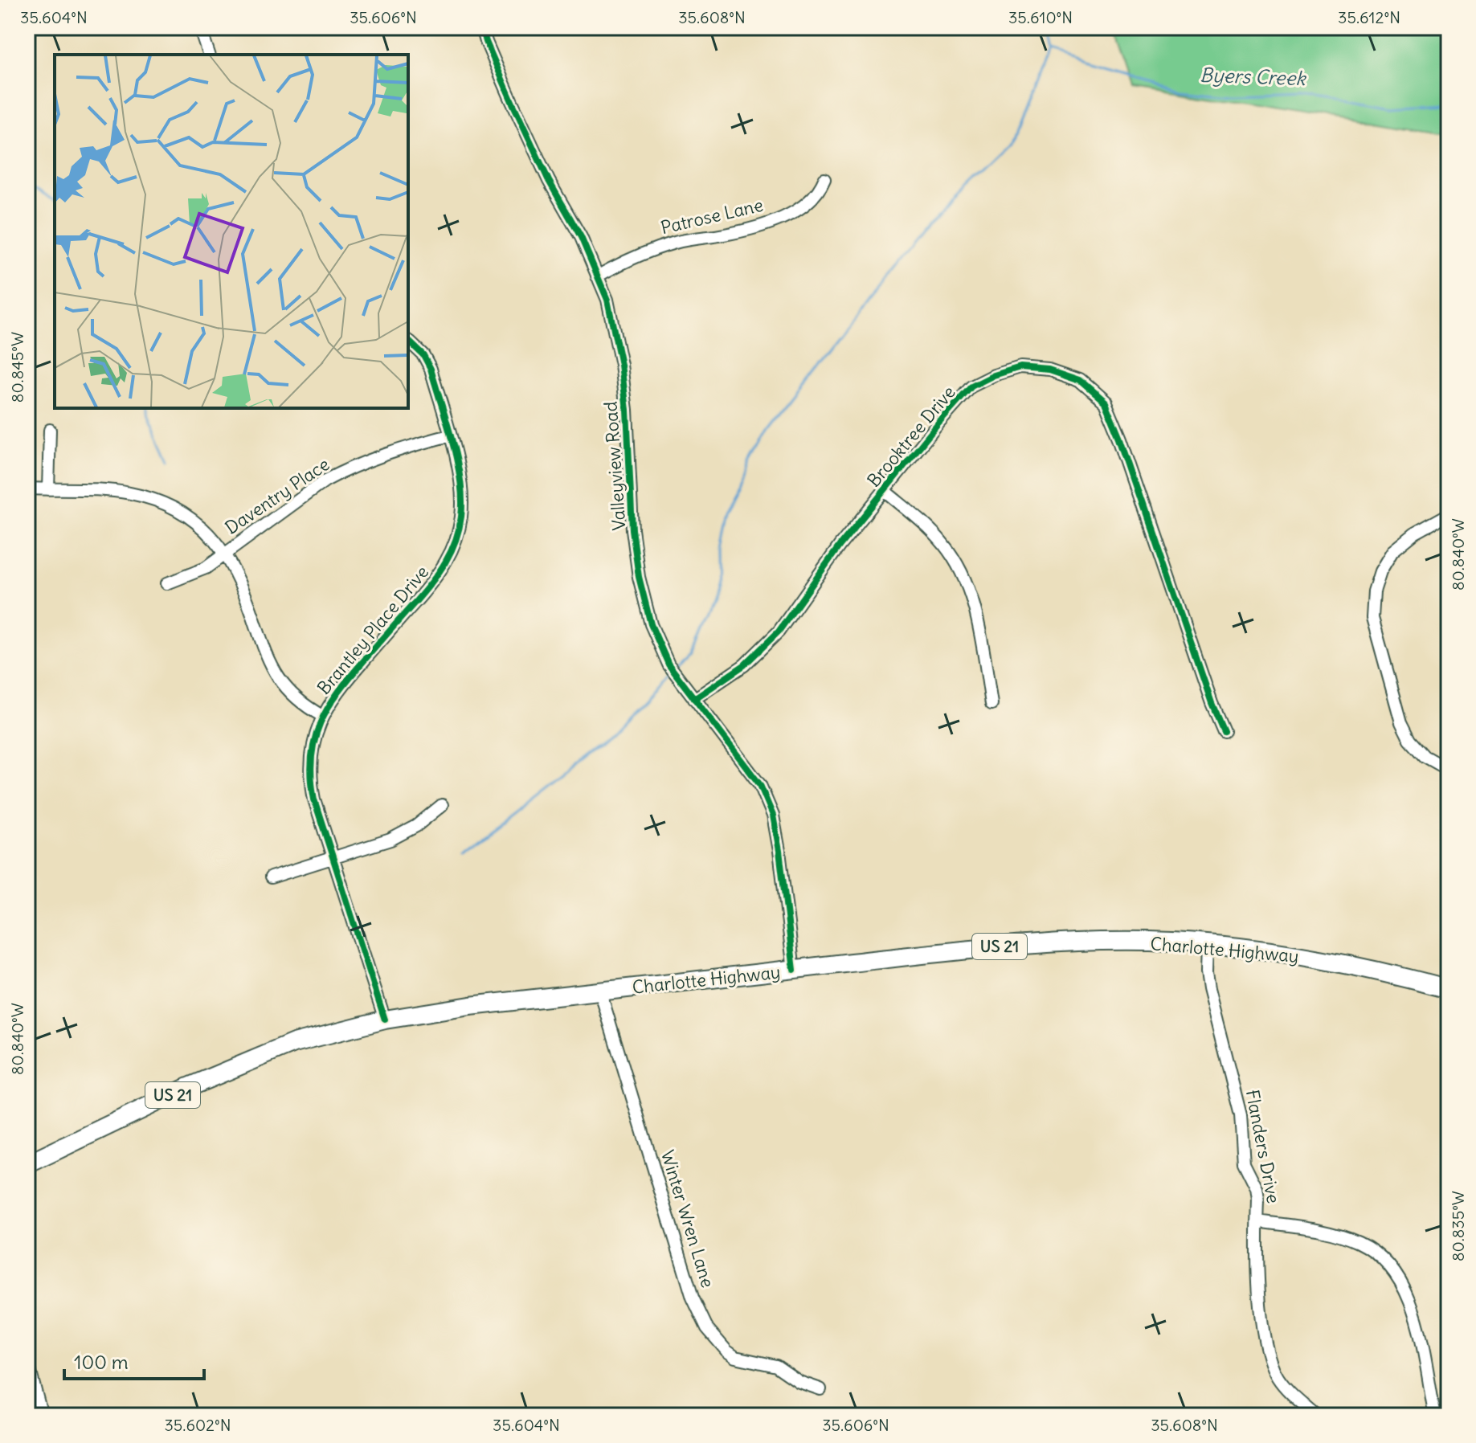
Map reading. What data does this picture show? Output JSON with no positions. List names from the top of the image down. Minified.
{"streets":{"main road":["US 21","Charlotte Highway"],"street":["Patrose Lane","Brooktree Drive","Valleyview Road","Daventry Place","Brantley Place Drive","Flanders Drive","Winter Wren Lane"]},"crossings":[["Patrose Lane","Valleyview Road"],["Brooktree Drive","Valleyview Road"],["Valleyview Road","Charlotte Highway"],["Daventry Place","Brantley Place Drive"],["Brantley Place Drive","Charlotte Highway"],["Charlotte Highway","Flanders Drive"],["Charlotte Highway","Winter Wren Lane"]],"water":["Byers Creek"],"scale_bar":"100 m","coordinates":["35.604°N","35.606°N","35.608°N","35.610°N","35.612°N","80.845°W","80.840°W","80.835°W","35.602°N"]}
